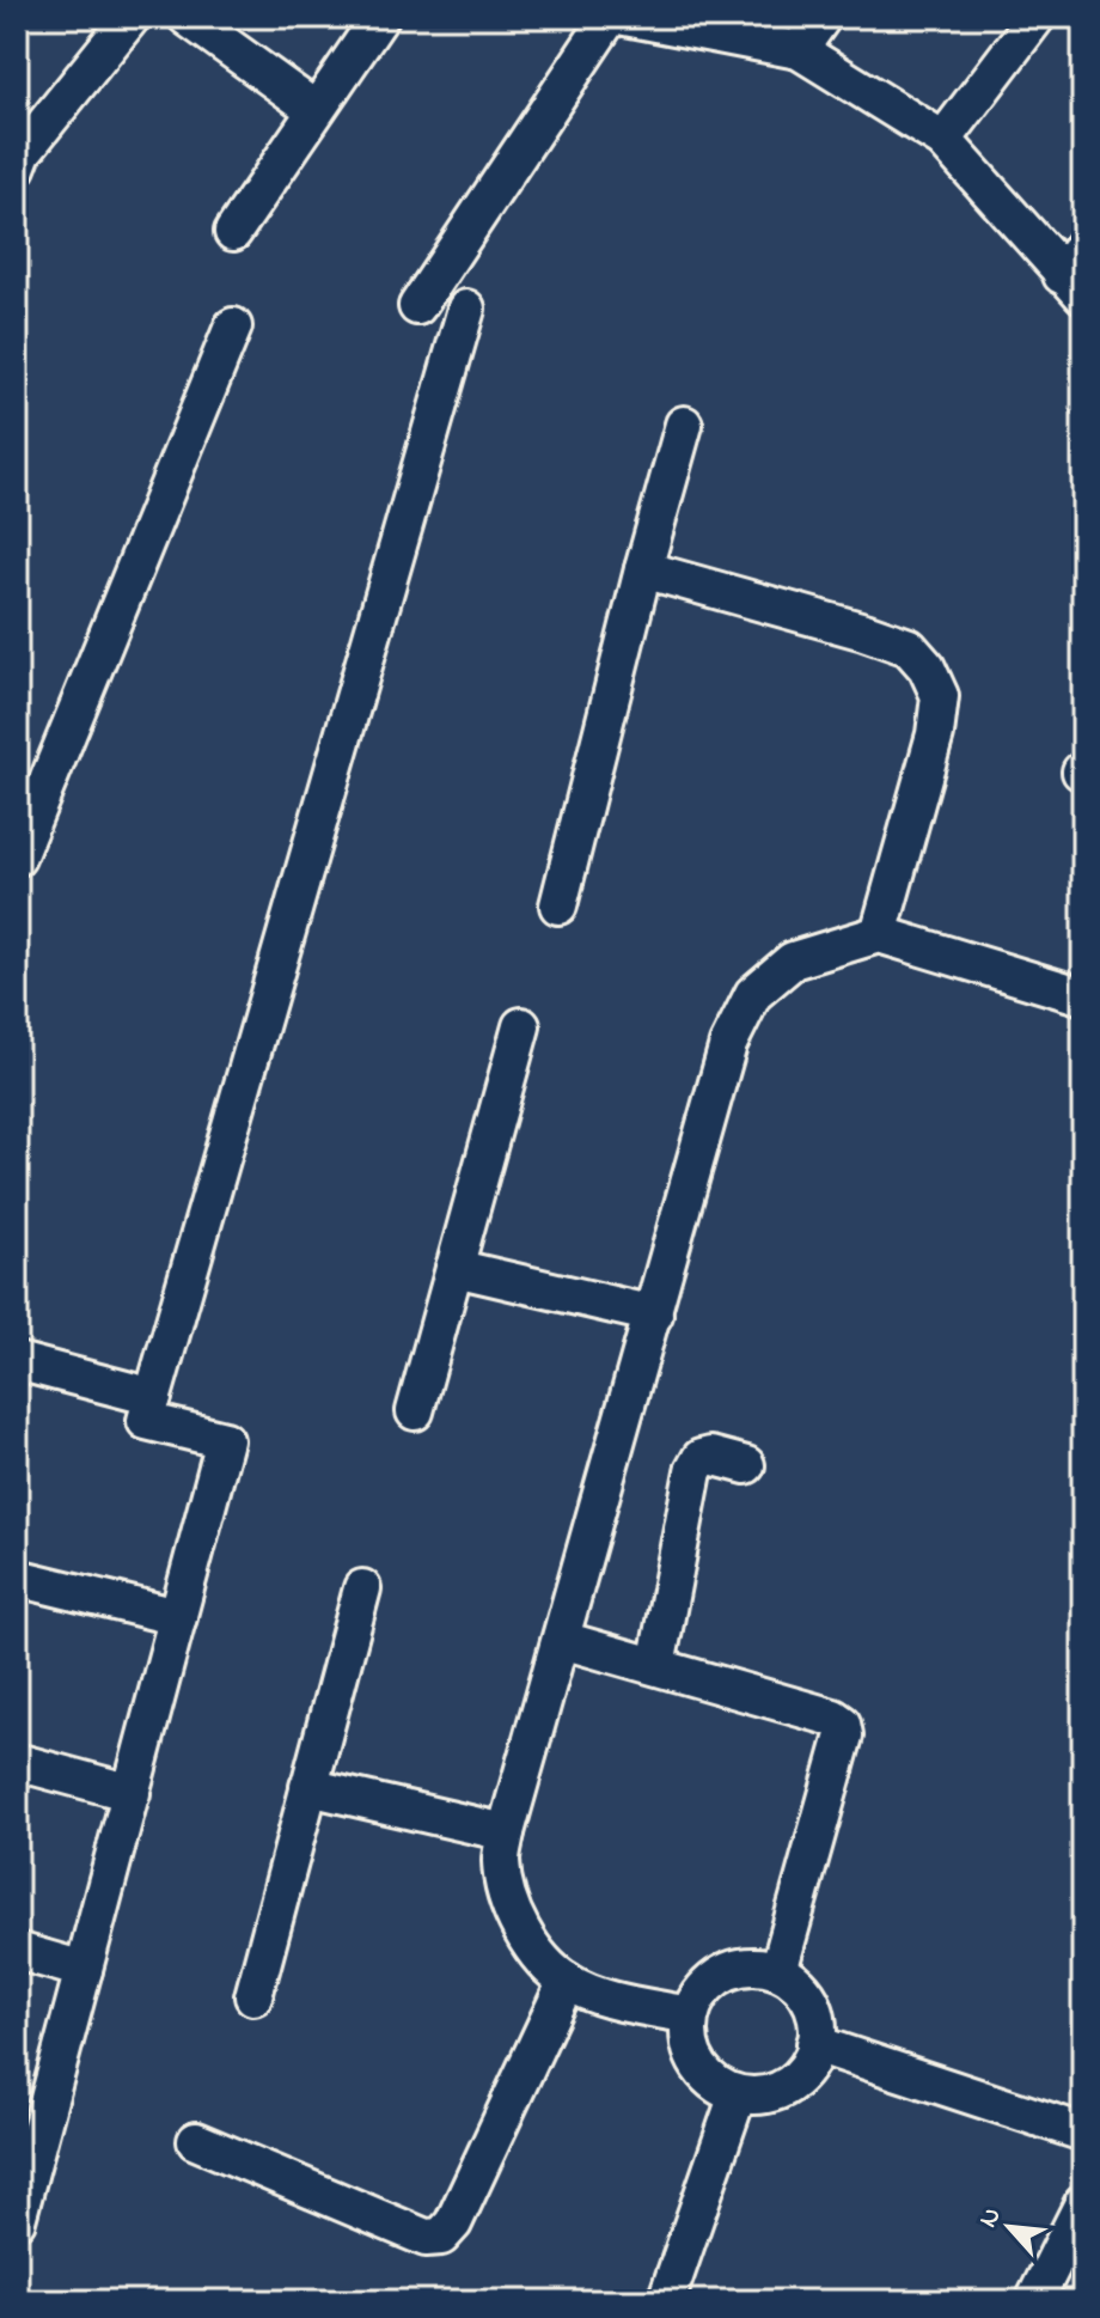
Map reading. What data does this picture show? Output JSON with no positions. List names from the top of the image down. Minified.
{"north":"top left"}
